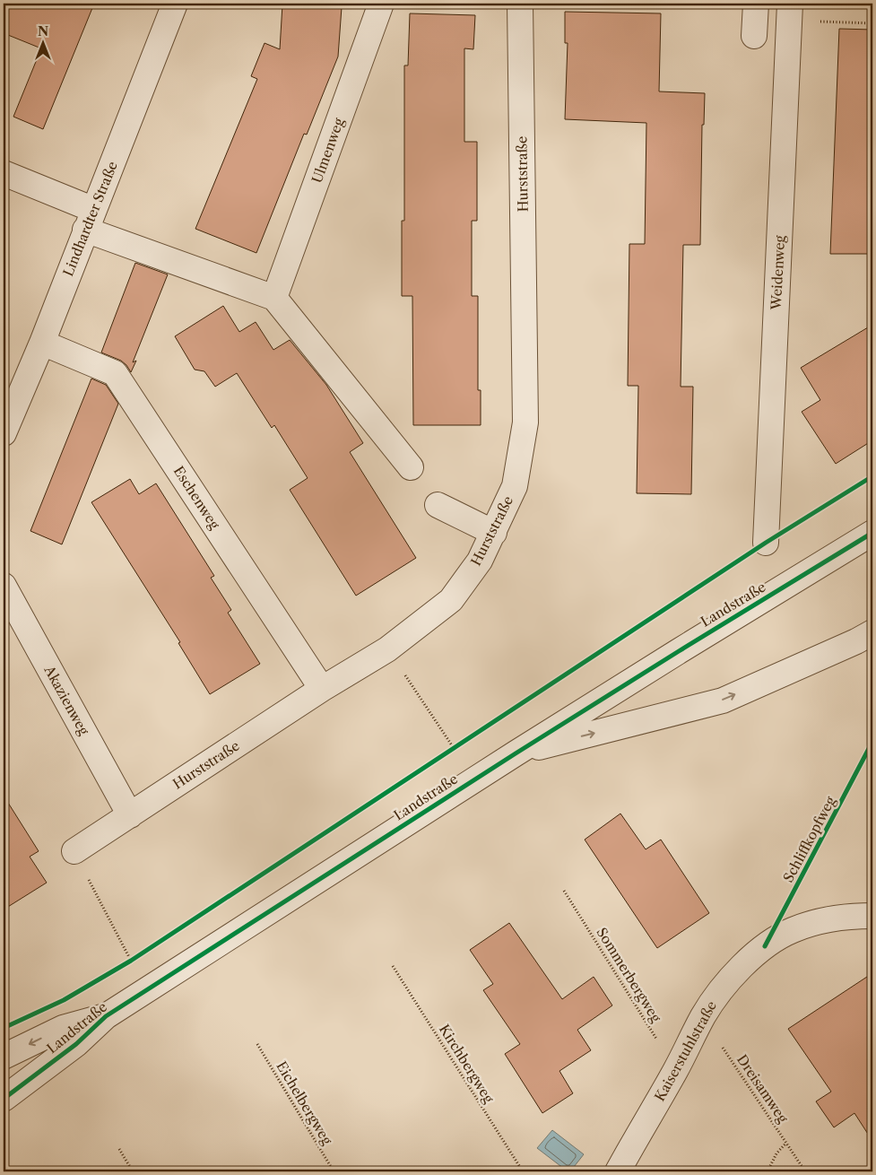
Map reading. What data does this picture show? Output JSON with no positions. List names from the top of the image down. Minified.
{"streets":{"street":["Ulmenweg","Hurststraße","Lindhardter Straße","Weidenweg","Eschenweg","Landstraße","Akazienweg","Kaiserstuhlstraße"],"path":["Sommerbergweg","Kirchbergweg","Dreisamweg","Eichelbergweg"],"cycle path":["Schliffkopfweg"]},"crossings":[["Hurststraße","Eschenweg"],["Hurststraße","Akazienweg"],["Lindhardter Straße","Eschenweg"],["Sommerbergweg","Kaiserstuhlstraße"],["Kaiserstuhlstraße","Dreisamweg"]],"north":"top"}
